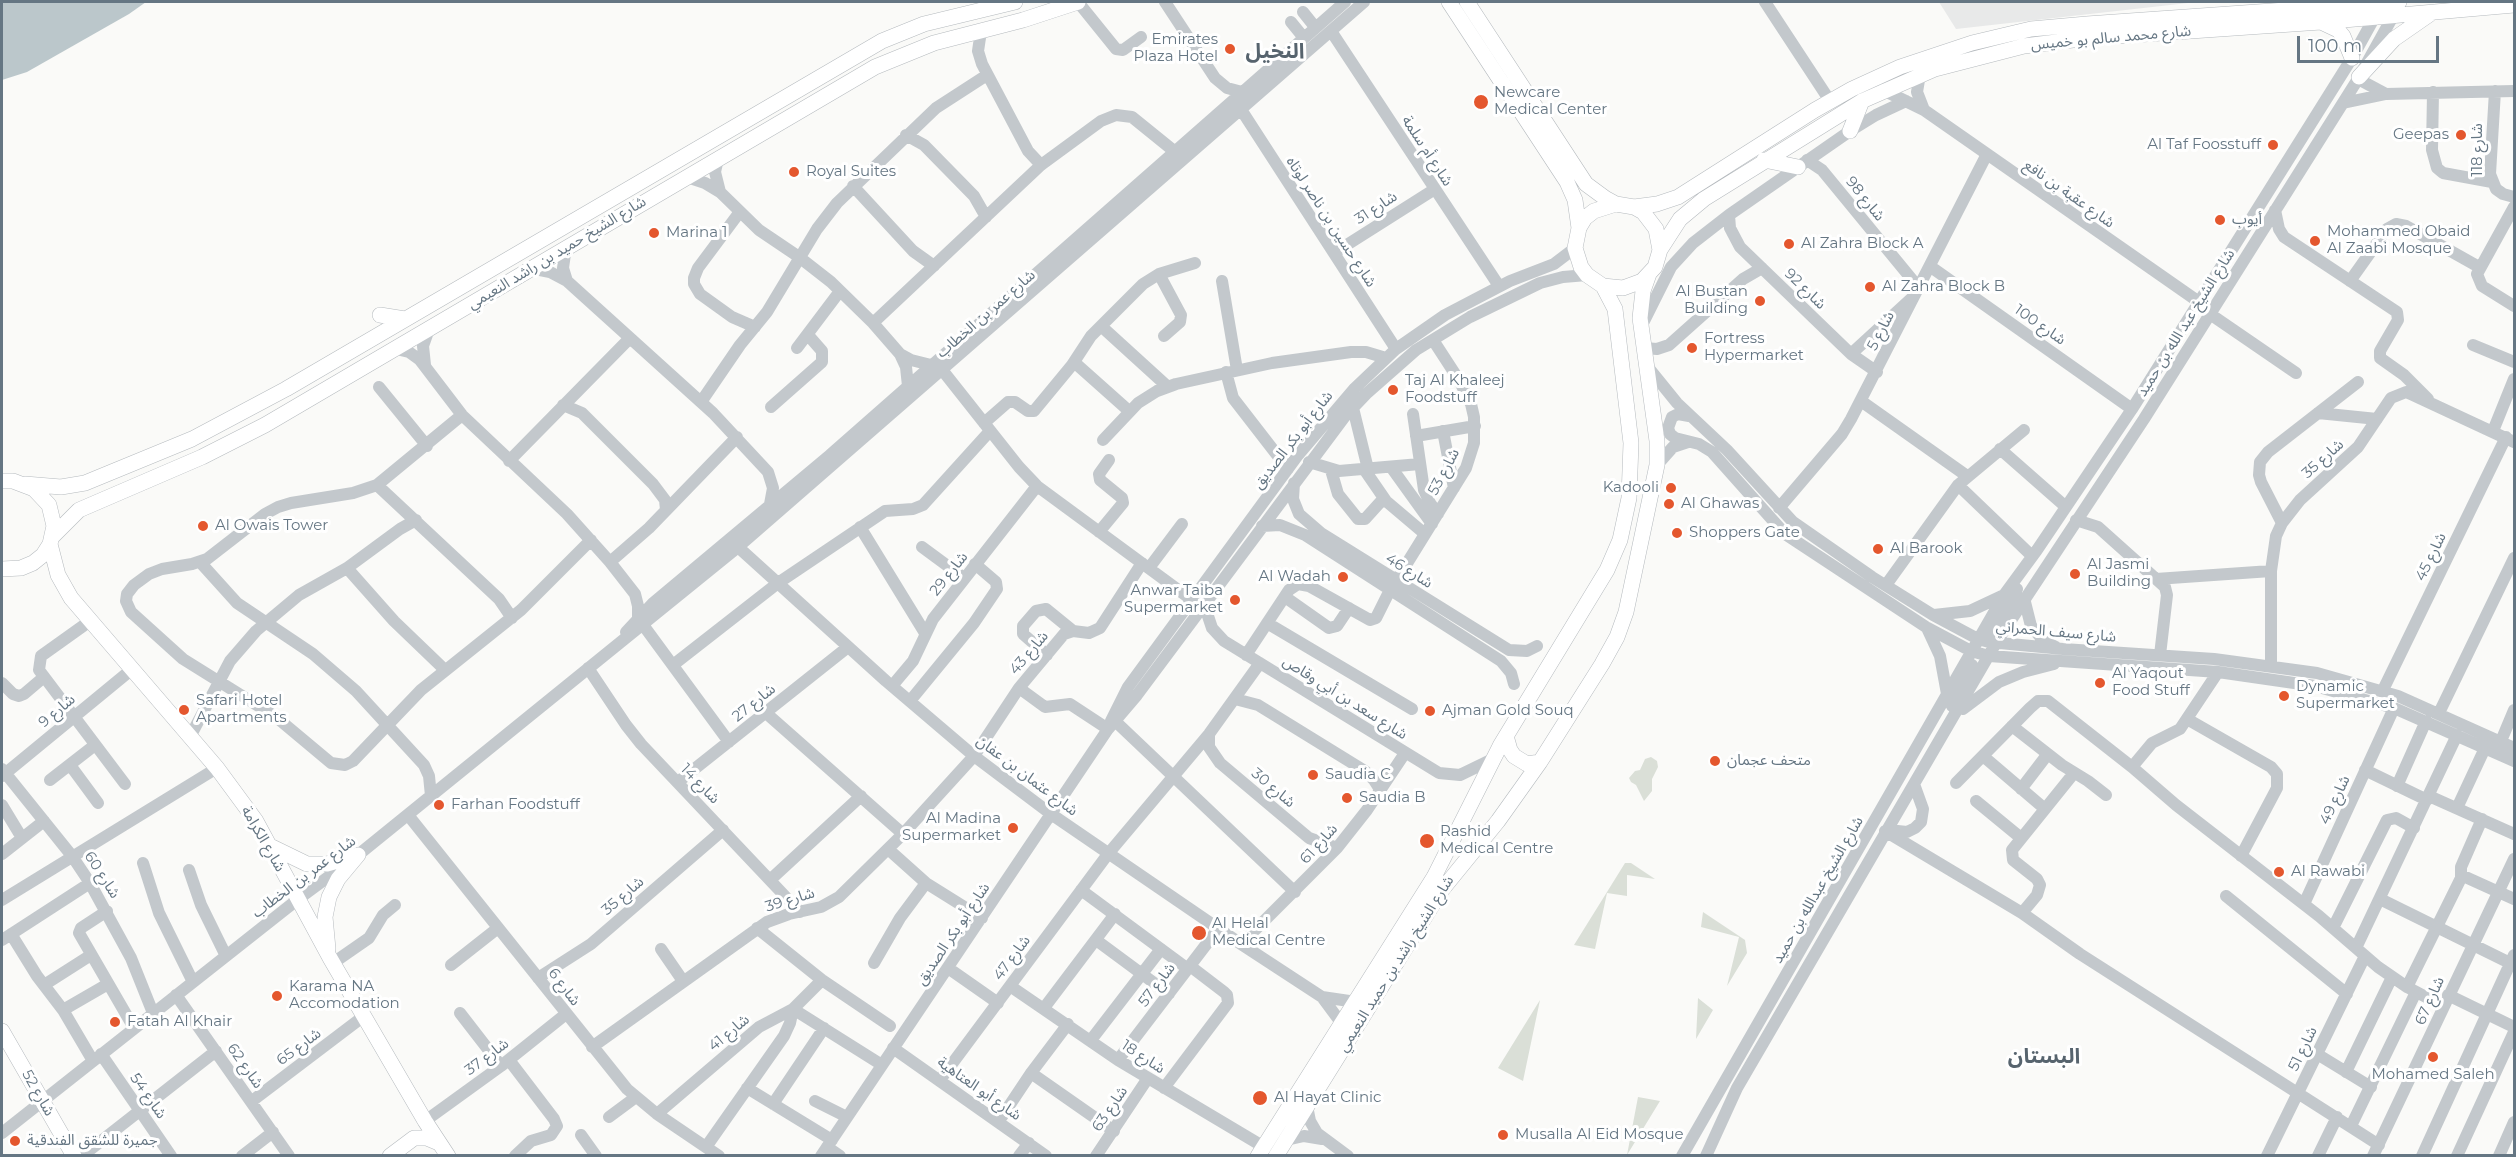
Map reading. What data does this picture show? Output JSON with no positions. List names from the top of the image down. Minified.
{"streets":{"main road":["شارع محمد سالم بو خميس","شارع الشيخ حميد بن راشد النعيمي","شارع الكرامة","شارع الشيخ راشد بن حميد النعيمي","شارع 52"],"street":["شارع 118","شارع أم سلمة","شارع عقبة بن نافع","شارع 98","شارع 31","شارع حسين بن ناصر لوتاه","شارع 92","شارع عمر بن الخطاب","شارع الشيخ عبد الله بن حميد","شارع 100","شارع 5","شارع أبو بكر الصديق","شارع 35","شارع 53","شارع 45","شارع 46","شارع 29","شارع سيف الحمراني","شارع 43","شارع سعد بن أبي وقاص","شارع 27","شارع 9","شارع عثمان بن عفان","شارع 14","شارع 30","شارع 49","شارع 61","شارع 60","شارع الشيخ عبدالله بن حميد","شارع 39","شارع 47","شارع 57","شارع 6","شارع 67","شارع 41","شارع 65","شارع 51","شارع 37","شارع 18","شارع 62","شارع أبو العتاهية","شارع 54","شارع 63"]},"crossings":[["شارع محمد سالم بو خميس","شارع عقبة بن نافع"],["شارع محمد سالم بو خميس","شارع الشيخ عبد الله بن حميد"],["شارع محمد سالم بو خميس","شارع أبو بكر الصديق"],["شارع محمد سالم بو خميس","شارع الشيخ راشد بن حميد النعيمي"],["شارع أم سلمة","شارع 31"],["شارع أم سلمة","شارع عمر بن الخطاب"],["شارع أم سلمة","شارع أبو بكر الصديق"],["شارع عقبة بن نافع","شارع الشيخ عبد الله بن حميد"],["شارع عقبة بن نافع","شارع 5"],["شارع 98","شارع 5"],["شارع 31","شارع حسين بن ناصر لوتاه"],["شارع حسين بن ناصر لوتاه","شارع عمر بن الخطاب"],["شارع حسين بن ناصر لوتاه","شارع أبو بكر الصديق"],["شارع الشيخ حميد بن راشد النعيمي","شارع الكرامة"],["شارع 92","شارع 5"],["شارع عمر بن الخطاب","شارع عثمان بن عفان"],["شارع عمر بن الخطاب","شارع 14"],["شارع عمر بن الخطاب","شارع الكرامة"],["شارع عمر بن الخطاب","شارع 60"],["شارع عمر بن الخطاب","شارع 6"],["شارع عمر بن الخطاب","شارع 62"],["شارع عمر بن الخطاب","شارع 52"],["شارع عمر بن الخطاب","شارع 54"],["شارع الشيخ عبد الله بن حميد","شارع 100"],["شارع الشيخ عبد الله بن حميد","شارع سيف الحمراني"],["شارع الشيخ عبد الله بن حميد","شارع الشيخ عبدالله بن حميد"],["شارع 100","شارع 5"],["شارع 5","شارع سيف الحمراني"],["شارع أبو بكر الصديق","شارع 53"],["شارع أبو بكر الصديق","شارع 46"],["شارع أبو بكر الصديق","شارع سعد بن أبي وقاص"],["شارع أبو بكر الصديق","شارع عثمان بن عفان"],["شارع أبو بكر الصديق","شارع الشيخ راشد بن حميد النعيمي"],["شارع أبو بكر الصديق","شارع أبو العتاهية"],["شارع 35","شارع 45"],["شارع 35","شارع سيف الحمراني"],["شارع 35","شارع 14"],["شارع 35","شارع 6"],["شارع 53","شارع 46"],["شارع 45","شارع سيف الحمراني"],["شارع 29","شارع عثمان بن عفان"],["شارع سيف الحمراني","شارع 49"],["شارع سيف الحمراني","شارع الشيخ عبدالله بن حميد"],["شارع سيف الحمراني","شارع الشيخ راشد بن حميد النعيمي"],["شارع سيف الحمراني","شارع 51"],["شارع 43","شارع عثمان بن عفان"],["شارع 43","شارع 39"],["شارع سعد بن أبي وقاص","شارع 61"],["شارع سعد بن أبي وقاص","شارع 47"],["شارع سعد بن أبي وقاص","شارع الشيخ راشد بن حميد النعيمي"],["شارع 27","شارع عثمان بن عفان"],["شارع 27","شارع 14"],["شارع 9","شارع الكرامة"],["شارع 9","شارع 60"],["شارع عثمان بن عفان","شارع 61"],["شارع عثمان بن عفان","شارع 39"],["شارع عثمان بن عفان","شارع 47"],["شارع عثمان بن عفان","شارع الشيخ راشد بن حميد النعيمي"],["شارع عثمان بن عفان","شارع 57"],["شارع 14","شارع 39"],["شارع 30","شارع 61"],["شارع 30","شارع 47"],["شارع الكرامة","شارع 65"],["شارع الكرامة","شارع 37"],["شارع 39","شارع 6"],["شارع 47","شارع 18"],["شارع 47","شارع أبو العتاهية"],["شارع الشيخ راشد بن حميد النعيمي","شارع 18"],["شارع 57","شارع 18"],["شارع 6","شارع 41"],["شارع 6","شارع 37"],["شارع 65","شارع 62"],["شارع 18","شارع 63"]],"districts":["النخيل","البستان"],"places":["Emirates Plaza Hotel","Newcare Medical Center","Geepas","Al Taf Foosstuff","Royal Suites","أيوب","Marina 1","Mohammed Obaid Al Zaabi Mosque","Al Zahra Block A","Al Zahra Block B","Al Bustan Building","Fortress Hypermarket","Taj Al Khaleej Foodstuff","Kadooli","Al Ghawas","Al Owais Tower","Shoppers Gate","Al Barook","Al Jasmi Building","Al Wadah","Anwar Taiba Supermarket","Al Yaqout Food Stuff","Dynamic Supermarket","Safari Hotel Apartments","Ajman Gold Souq","متحف عجمان","Saudia C","Saudia B","Farhan Foodstuff","Al Madina Supermarket","Rashid Medical Centre","Al Rawabi","Al Helal Medical Centre","Karama NA Accomodation","Fatah Al Khair","Mohamed Saleh","Al Hayat Clinic","Musalla Al Eid Mosque","جميرة للشقق الفندقية"],"scale_bar":"100 m"}
